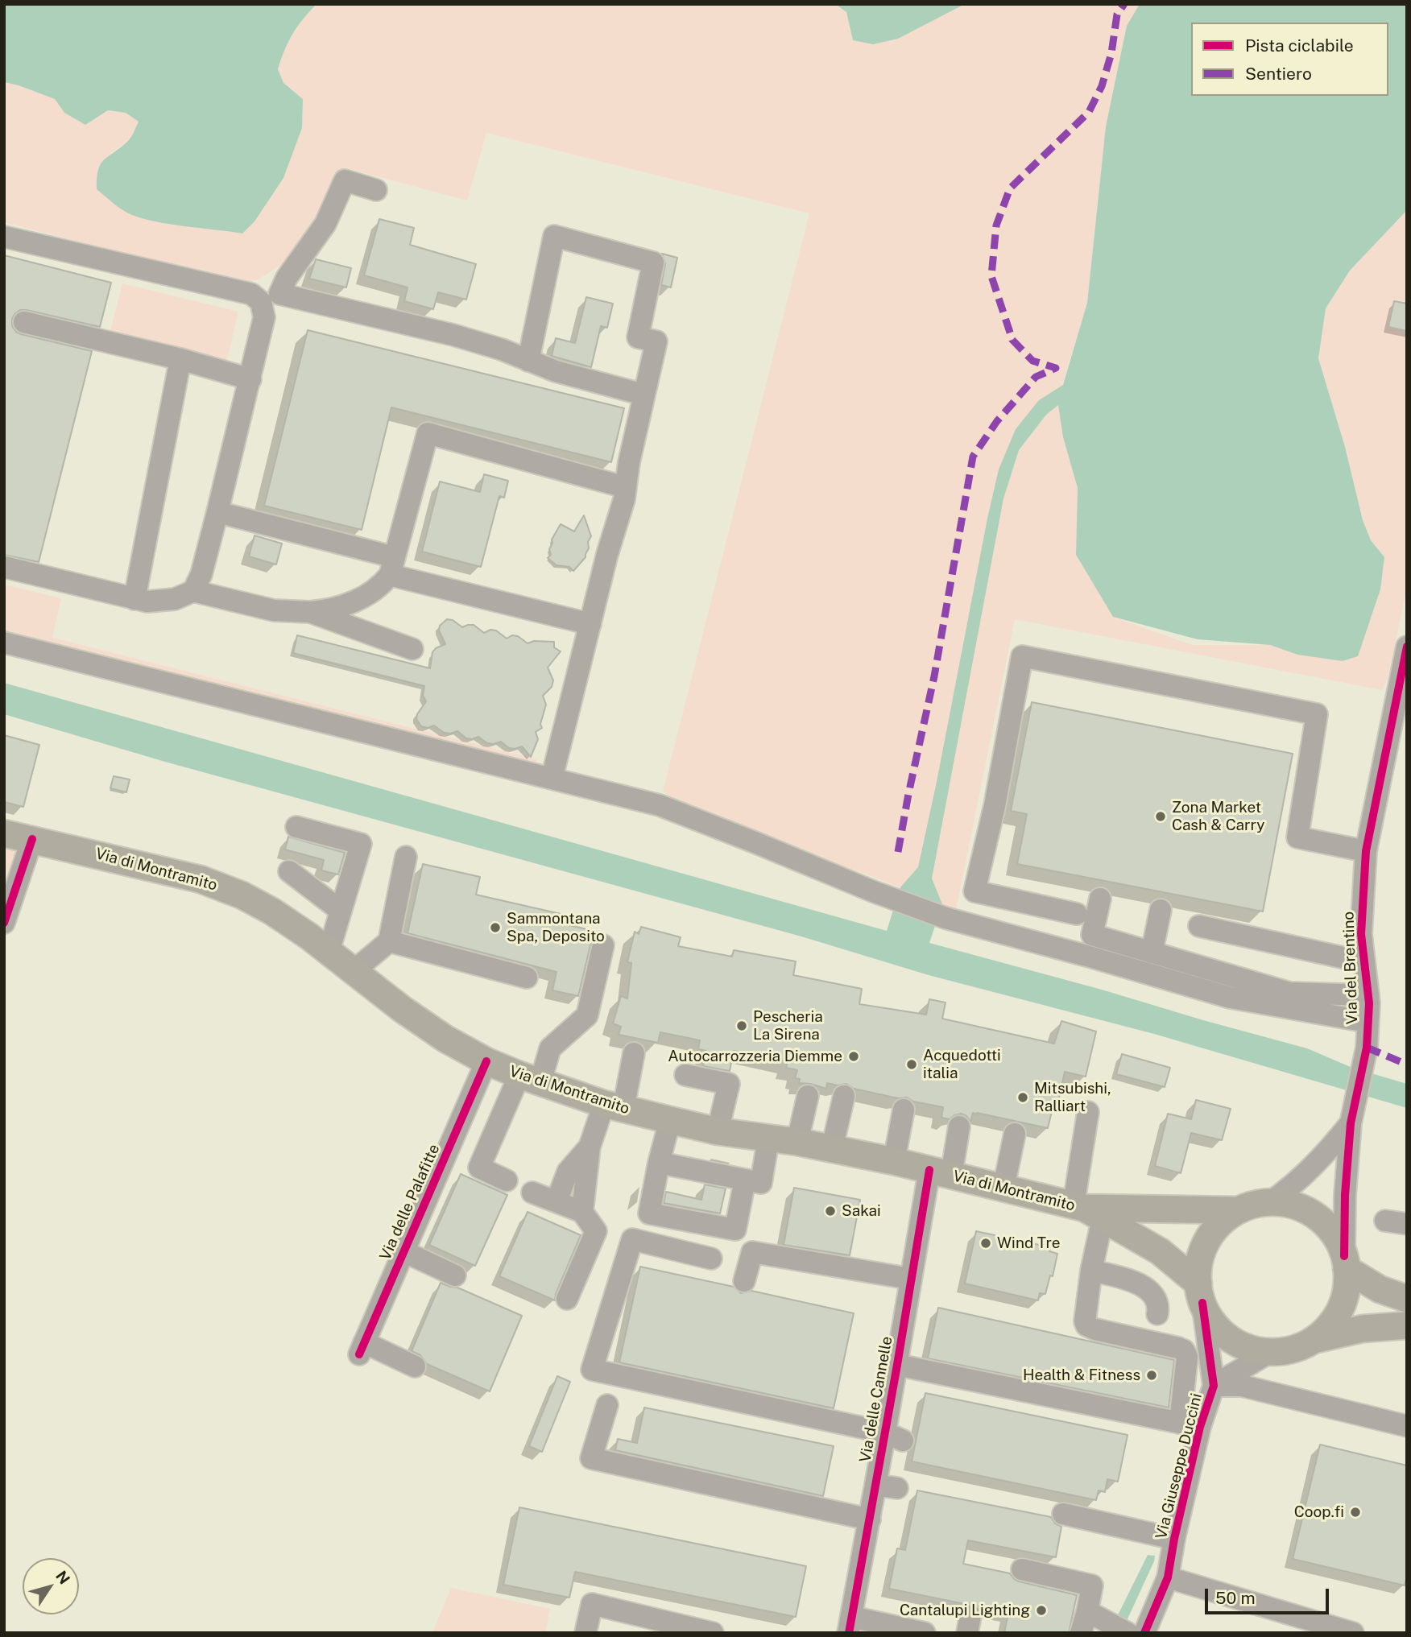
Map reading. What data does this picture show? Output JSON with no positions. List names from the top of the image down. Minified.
{"streets":{"main road":["Via di Montramito"],"street":["Via del Brentino","Via delle Palafitte","Via delle Cannelle","Via Giuseppe Duccini"]},"crossings":[["Via di Montramito","Via del Brentino"],["Via di Montramito","Via delle Palafitte"],["Via di Montramito","Via delle Cannelle"],["Via di Montramito","Via Giuseppe Duccini"],["Via del Brentino","Via Giuseppe Duccini"]],"places":["Zona Market Cash & Carry","Sammontana Spa, Deposito","Pescheria La Sirena","Autocarrozzeria Diemme","Acquedotti italia","Mitsubishi, Ralliart","Sakai","Wind Tre","Health & Fitness","Coop.fi","Cantalupi Lighting"],"legend":["Pista ciclabile","Sentiero"],"scale_bar":"50 m","north":"top right"}
